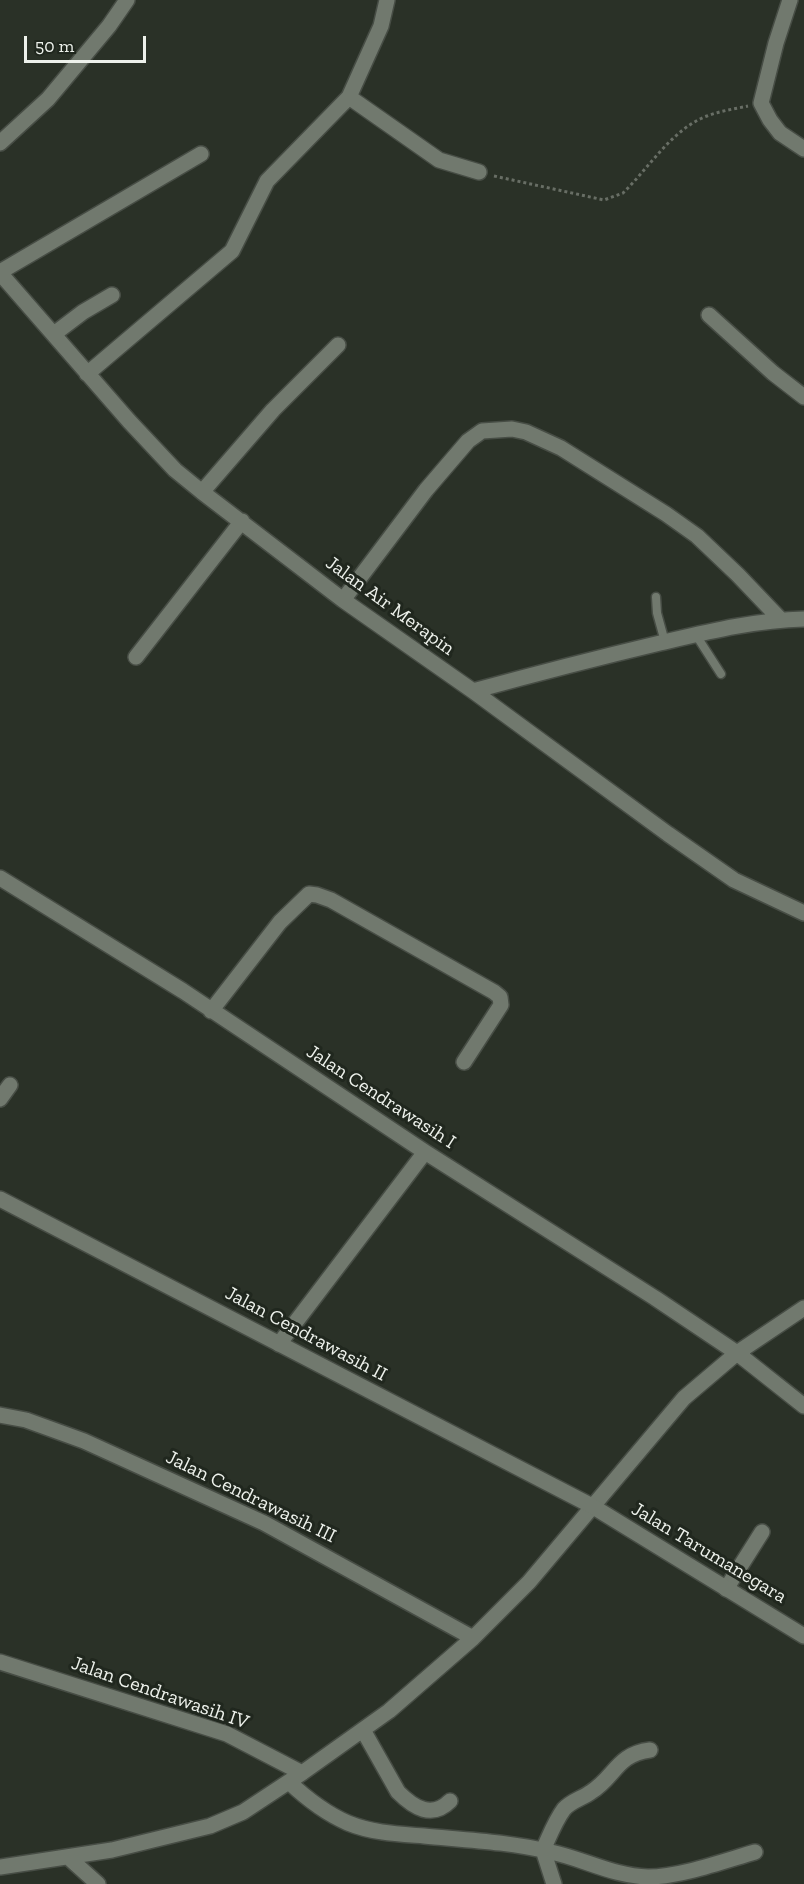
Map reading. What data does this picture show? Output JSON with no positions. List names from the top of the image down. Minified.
{"streets":{"street":["Jalan Air Merapin","Jalan Cendrawasih I","Jalan Cendrawasih II","Jalan Cendrawasih III","Jalan Tarumanegara","Jalan Cendrawasih IV"]},"crossings":[["Jalan Cendrawasih II","Jalan Tarumanegara"]],"scale_bar":"50 m"}
